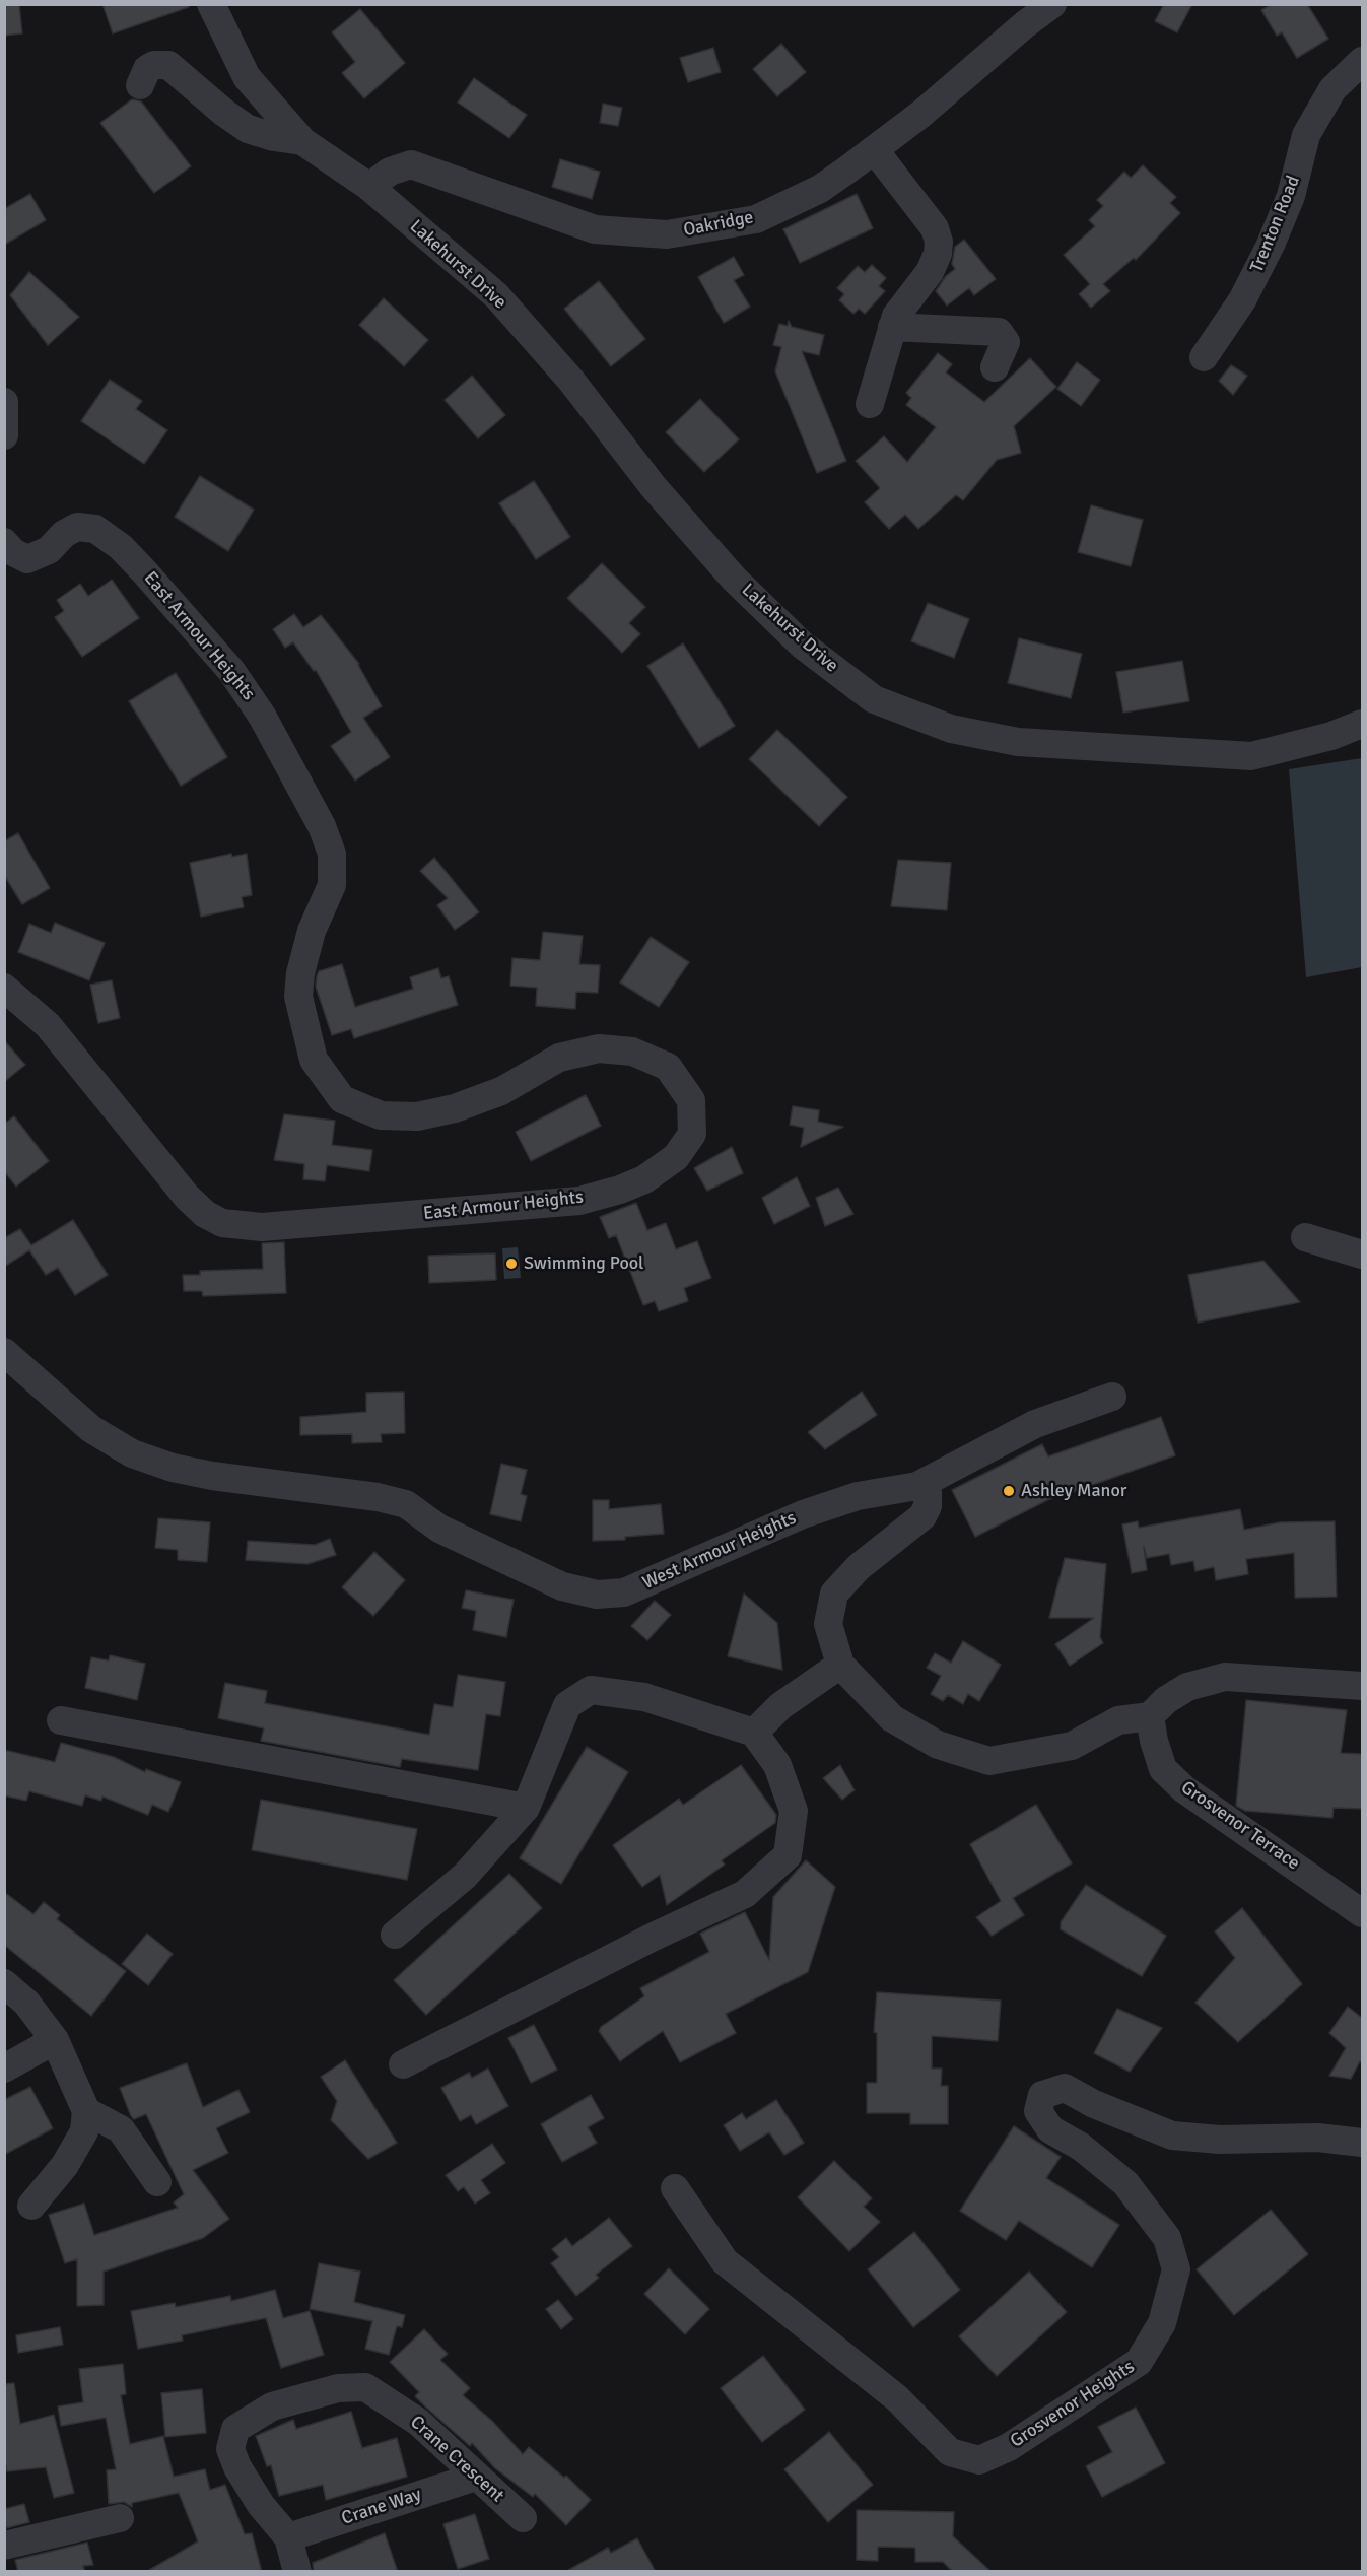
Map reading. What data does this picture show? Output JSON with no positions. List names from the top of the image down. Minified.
{"streets":{"street":["Oakridge","Trenton Road","Lakehurst Drive","East Armour Heights","West Armour Heights","Grosvenor Terrace","Grosvenor Heights","Crane Crescent","Crane Way"]},"crossings":[["Oakridge","Lakehurst Drive"],["Crane Crescent","Crane Way"]],"places":["Swimming Pool","Ashley Manor"]}
